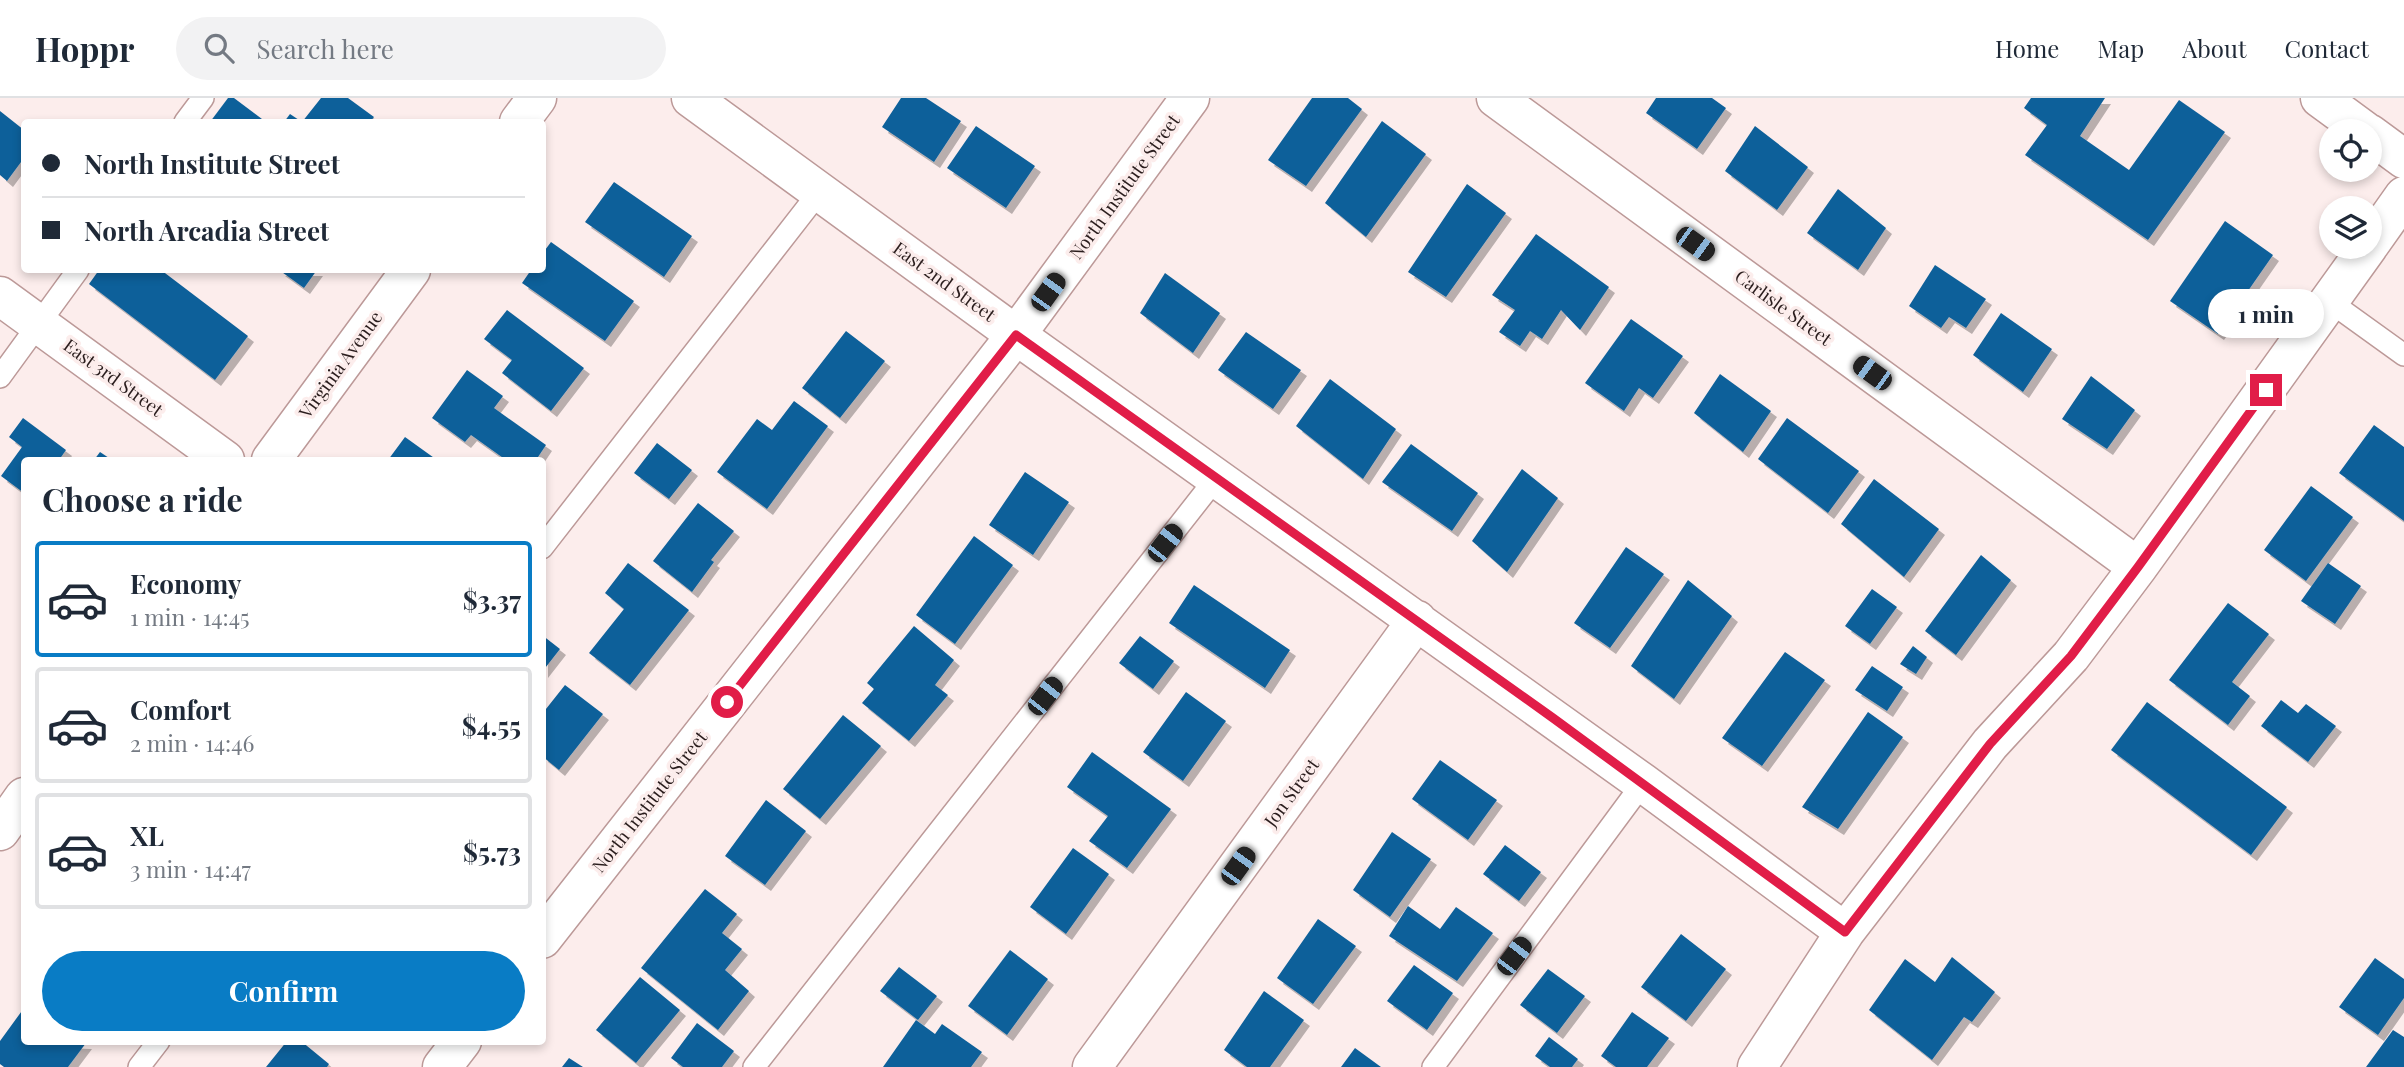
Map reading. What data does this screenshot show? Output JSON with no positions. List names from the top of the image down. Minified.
{"streets":{"street":["North Institute Street","East 2nd Street","Carlisle Street","Virginia Avenue","East 3rd Street","Jon Street"]},"crossings":[["North Institute Street","East 2nd Street"],["East 2nd Street","Jon Street"]],"page":{"header":"Hoppr","search":"Search here","nav":["Home","Map","About","Contact"],"banner":["North Institute Street","North Arcadia Street"],"bubble":"1 min","heading":"Choose a ride","list":[{"name":"Economy","note":"1 min · 14:45","value":"$3.37"},{"name":"Comfort","note":"2 min · 14:46","value":"$4.55"},{"name":"XL","note":"3 min · 14:47","value":"$5.73"}],"buttons":"Confirm"}}
